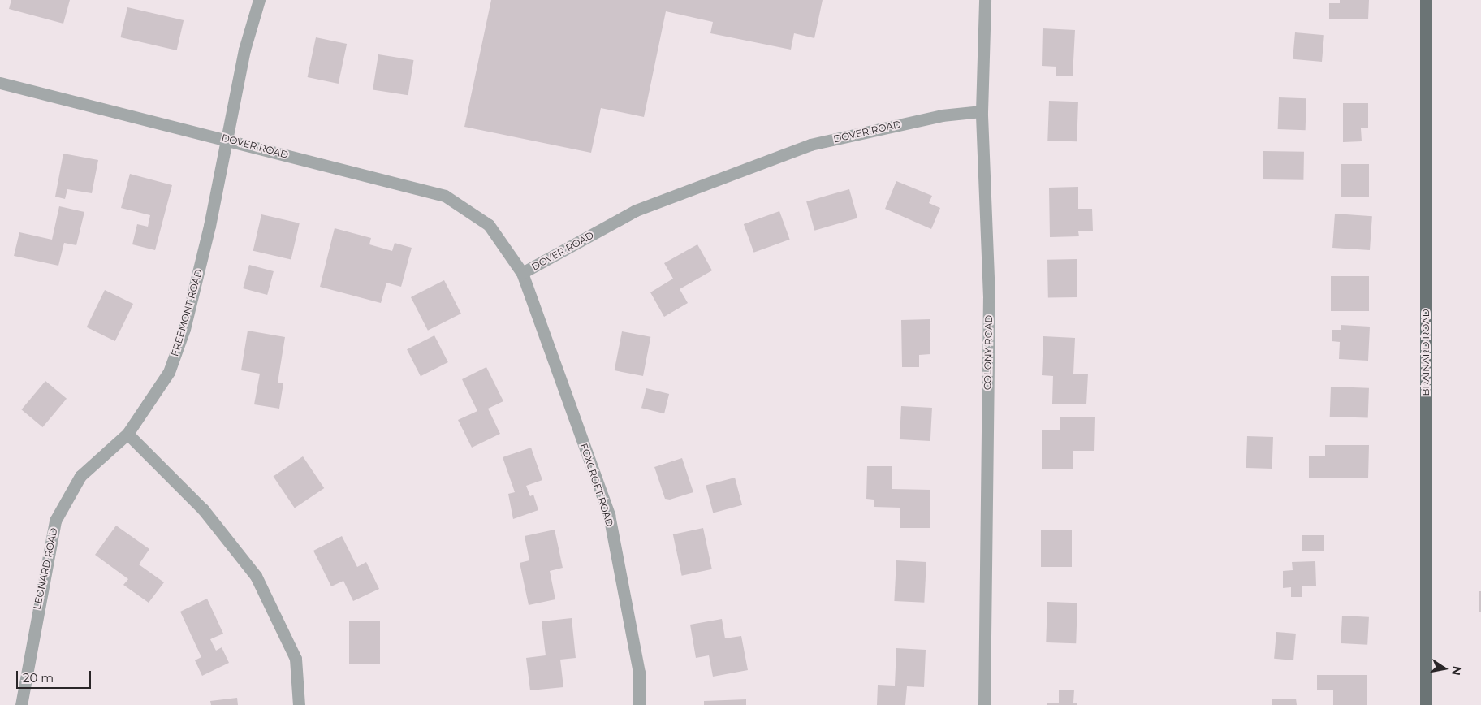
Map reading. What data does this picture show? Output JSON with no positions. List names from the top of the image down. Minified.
{"streets":{"main road":["BRAINARD ROAD"],"street":["DOVER ROAD","FREEMONT ROAD","COLONY ROAD","FOXCROFT ROAD","LEONARD ROAD"]},"crossings":[["DOVER ROAD","FREEMONT ROAD"],["DOVER ROAD","COLONY ROAD"],["DOVER ROAD","FOXCROFT ROAD"],["FREEMONT ROAD","LEONARD ROAD"]],"scale_bar":"20 m","north":"right"}
